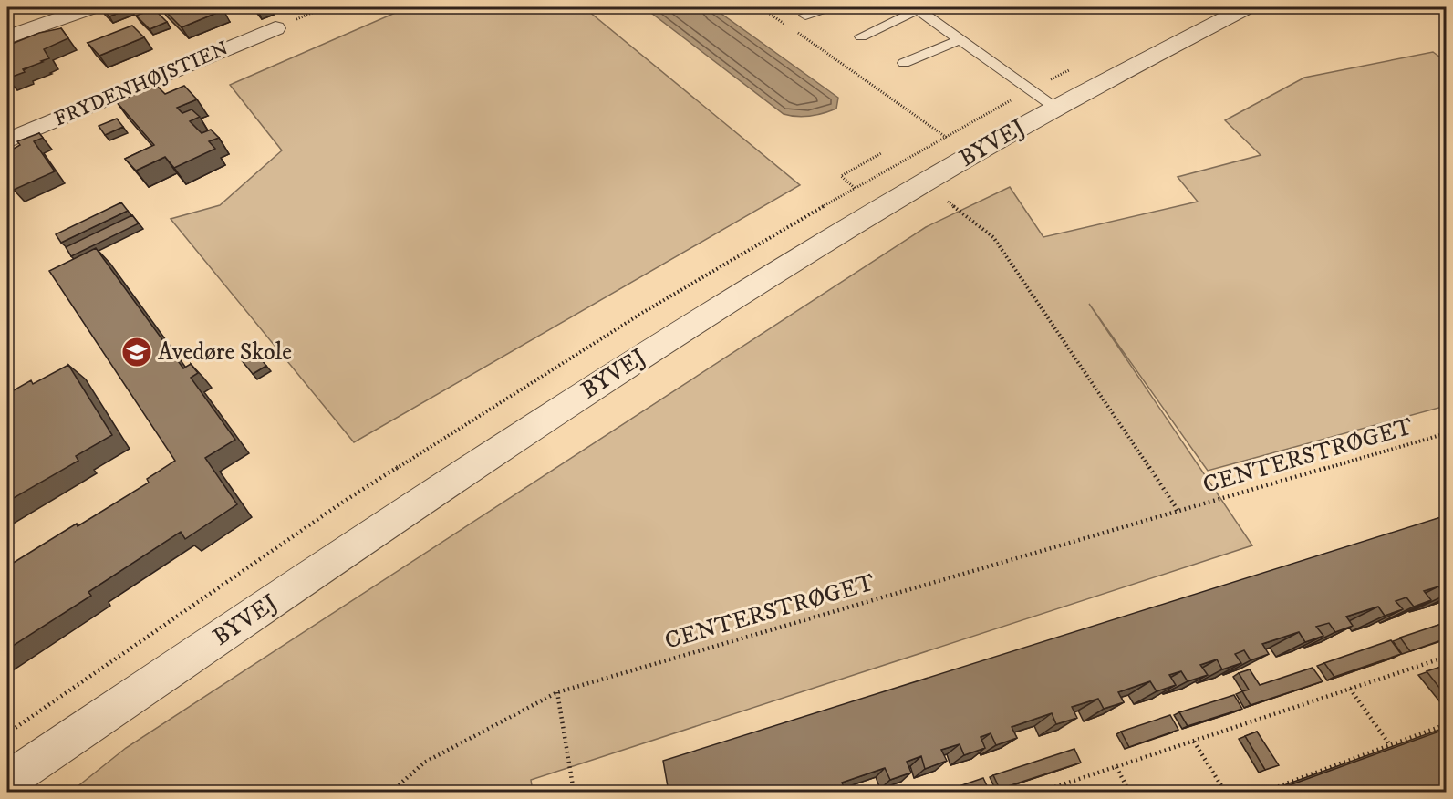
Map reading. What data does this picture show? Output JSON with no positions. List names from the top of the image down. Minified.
{"streets":{"street":["FRYDENHØJSTIEN","BYVEJ"],"path":["CENTERSTRØGET"]},"places":{"school or university":["Avedøre Skole"]}}
